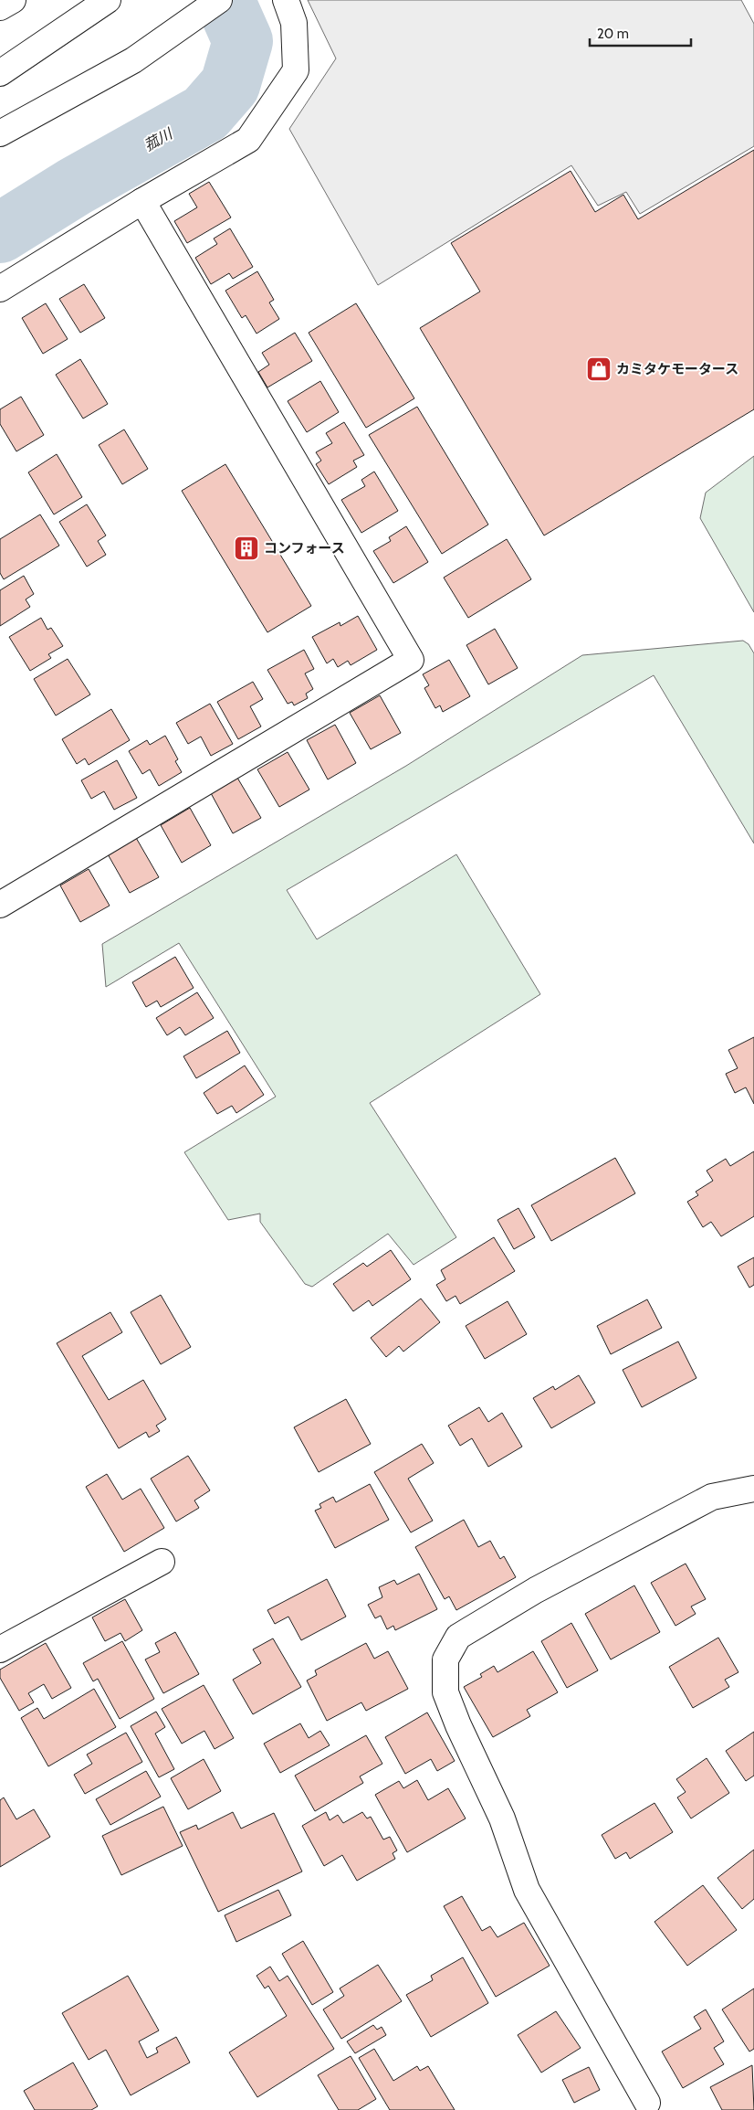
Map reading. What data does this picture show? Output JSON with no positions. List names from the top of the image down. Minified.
{"water":["菰川"],"places":{"shop":["カミタケモータース"],"building":["コンフォース"]},"scale_bar":"20 m"}
